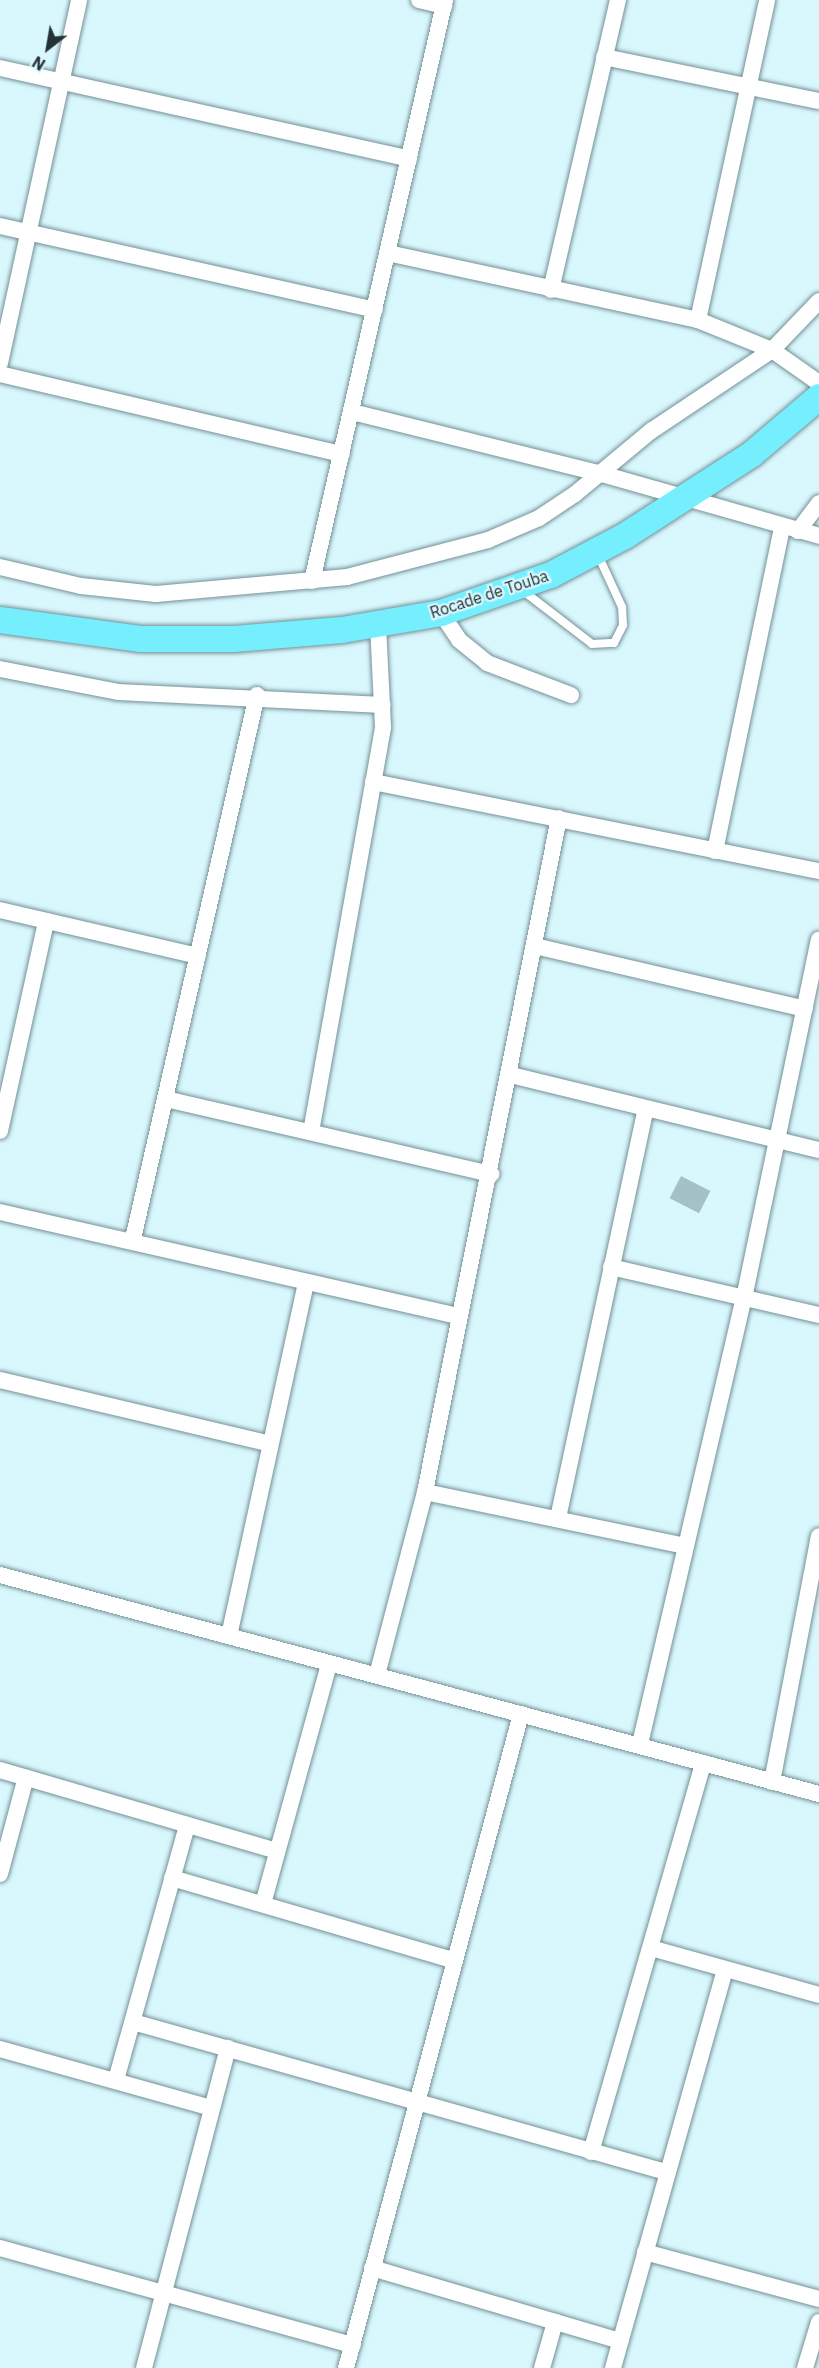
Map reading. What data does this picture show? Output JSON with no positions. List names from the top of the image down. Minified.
{"streets":{"main road":["Rocade de Touba"]},"north":"bottom left"}
